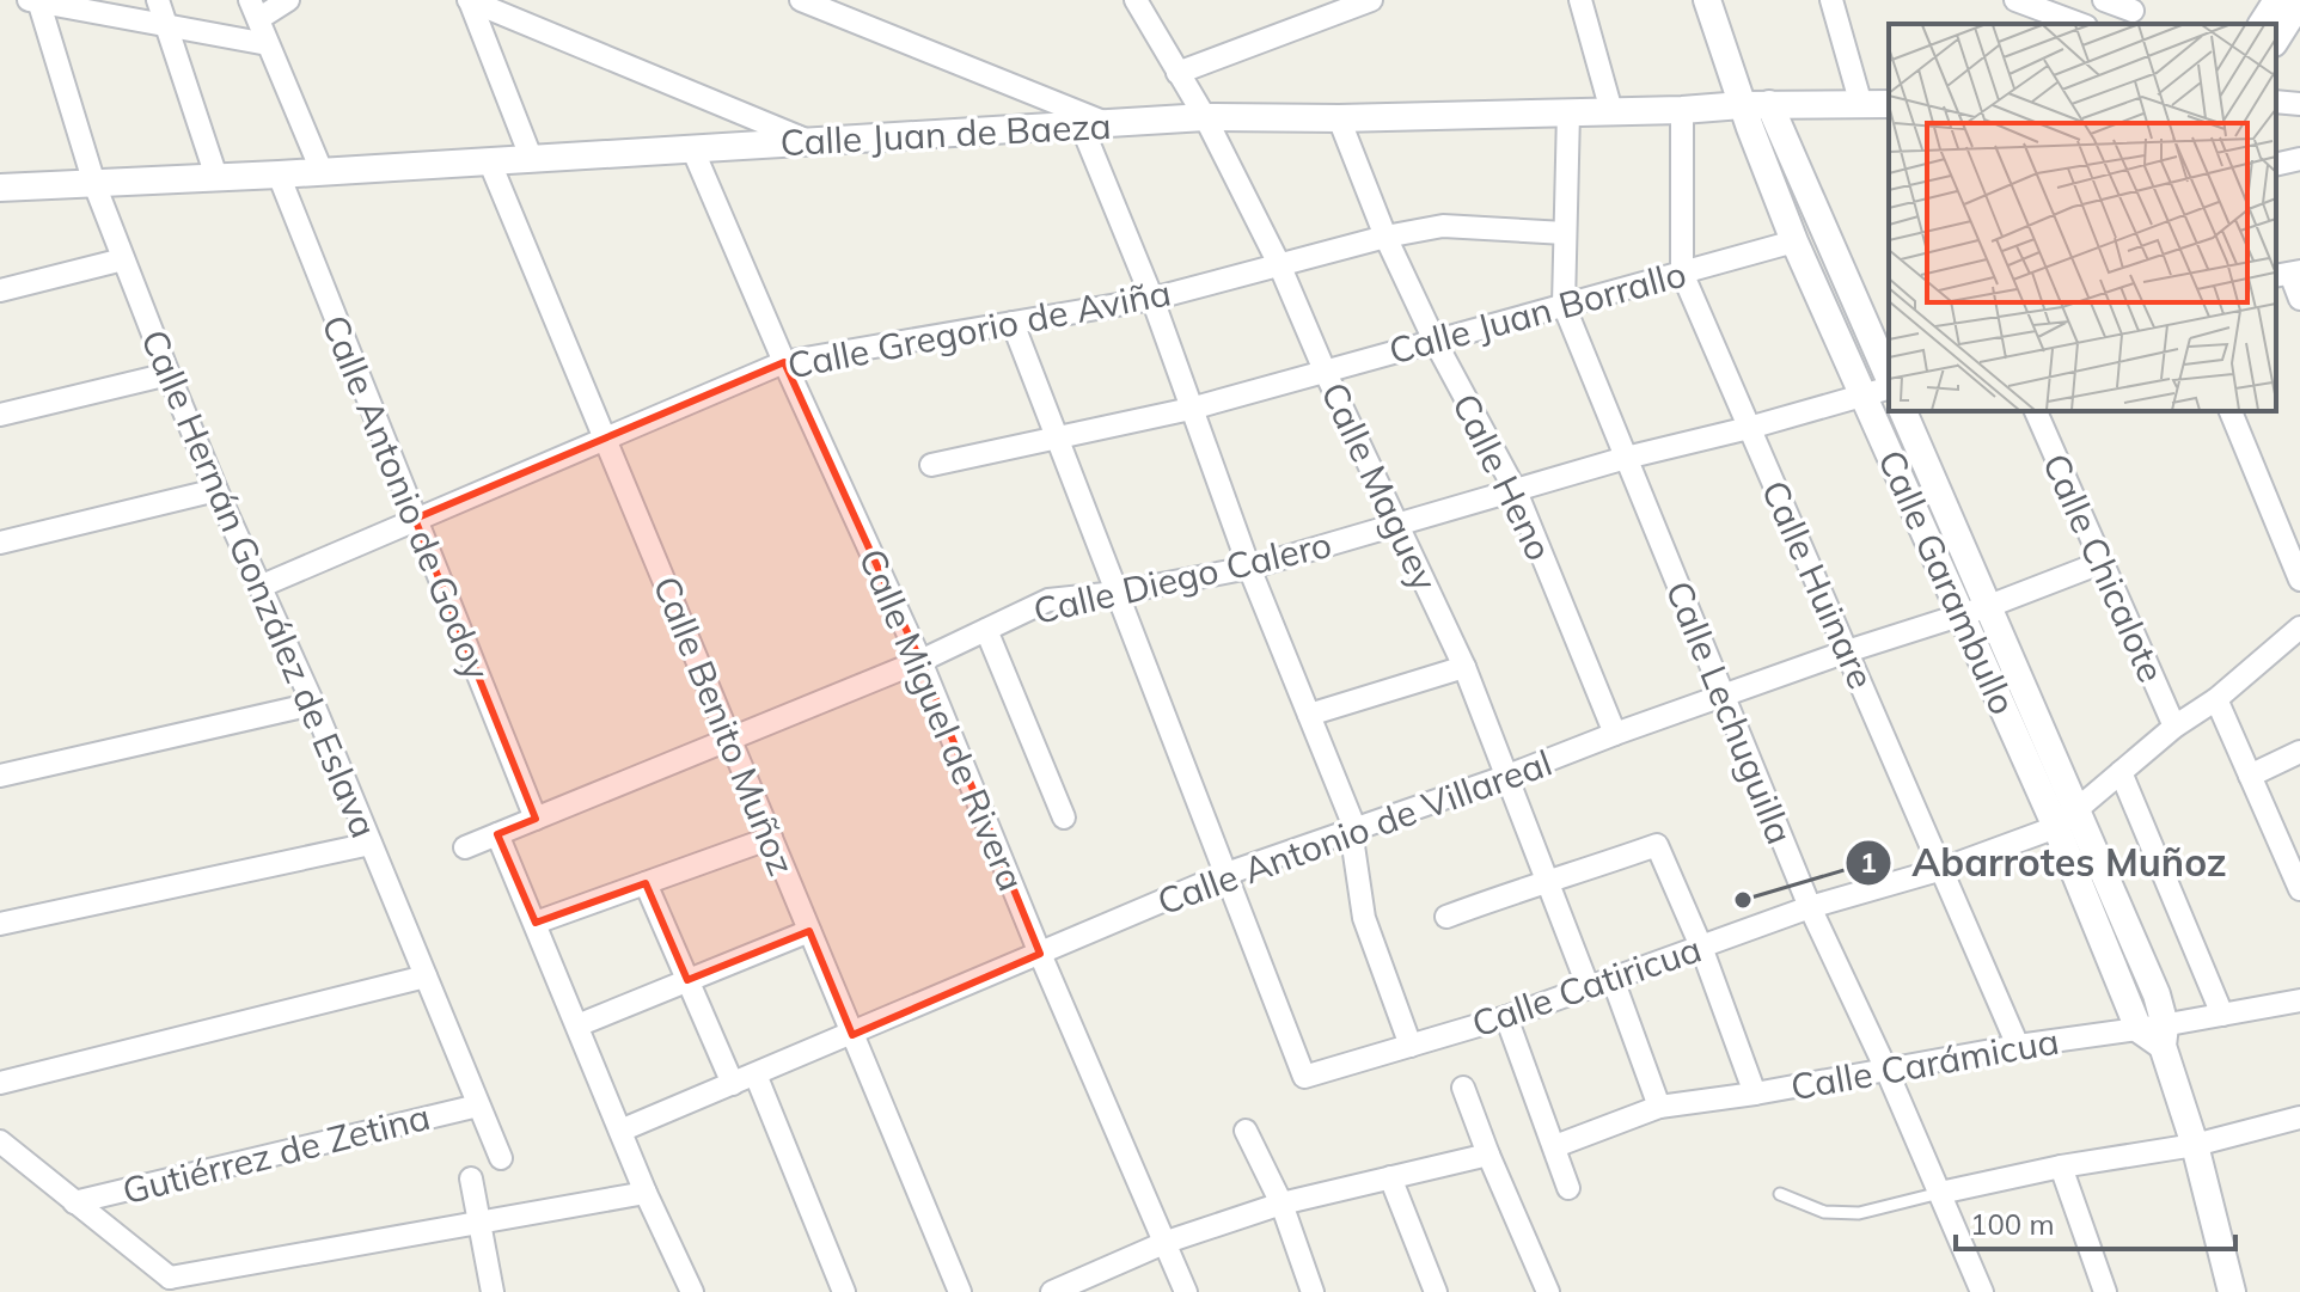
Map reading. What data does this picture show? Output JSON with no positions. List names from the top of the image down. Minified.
{"streets":{"street":["Calle Juan de Baeza","Calle Juan Borrallo","Calle Gregorio de Aviña","Calle Heno","Calle Maguey","Calle Antonio de Godoy","Calle Chicalote","Calle Diego Calero","Calle Garambullo","Calle Hernán González de Eslava","Calle Huinare","Calle Lechuguilla","Calle Miguel de Rivera","Calle Benito Muñoz","Calle Antonio de Villareal","Calle Catiricua","Calle Carámicua","Gutiérrez de Zetina"]},"crossings":[["Calle Juan de Baeza","Calle Heno"],["Calle Juan de Baeza","Calle Maguey"],["Calle Juan de Baeza","Calle Antonio de Godoy"],["Calle Juan de Baeza","Calle Garambullo"],["Calle Juan de Baeza","Calle Hernán González de Eslava"],["Calle Juan de Baeza","Calle Huinare"],["Calle Juan de Baeza","Calle Lechuguilla"],["Calle Juan de Baeza","Calle Miguel de Rivera"],["Calle Juan de Baeza","Calle Benito Muñoz"],["Calle Juan Borrallo","Calle Heno"],["Calle Juan Borrallo","Calle Maguey"],["Calle Juan Borrallo","Calle Garambullo"],["Calle Juan Borrallo","Calle Huinare"],["Calle Juan Borrallo","Calle Lechuguilla"],["Calle Gregorio de Aviña","Calle Heno"],["Calle Gregorio de Aviña","Calle Maguey"],["Calle Gregorio de Aviña","Calle Antonio de Godoy"],["Calle Gregorio de Aviña","Calle Hernán González de Eslava"],["Calle Gregorio de Aviña","Calle Lechuguilla"],["Calle Gregorio de Aviña","Calle Miguel de Rivera"],["Calle Gregorio de Aviña","Calle Benito Muñoz"],["Calle Heno","Calle Diego Calero"],["Calle Heno","Calle Antonio de Villareal"],["Calle Maguey","Calle Diego Calero"],["Calle Maguey","Calle Antonio de Villareal"],["Calle Maguey","Calle Catiricua"],["Calle Antonio de Godoy","Calle Diego Calero"],["Calle Chicalote","Calle Antonio de Villareal"],["Calle Chicalote","Calle Catiricua"],["Calle Diego Calero","Calle Garambullo"],["Calle Diego Calero","Calle Huinare"],["Calle Diego Calero","Calle Lechuguilla"],["Calle Diego Calero","Calle Miguel de Rivera"],["Calle Diego Calero","Calle Benito Muñoz"],["Calle Garambullo","Calle Antonio de Villareal"],["Calle Garambullo","Calle Catiricua"],["Calle Garambullo","Calle Carámicua"],["Calle Hernán González de Eslava","Gutiérrez de Zetina"],["Calle Huinare","Calle Antonio de Villareal"],["Calle Huinare","Calle Catiricua"],["Calle Huinare","Calle Carámicua"],["Calle Lechuguilla","Calle Antonio de Villareal"],["Calle Lechuguilla","Calle Catiricua"],["Calle Lechuguilla","Calle Carámicua"],["Calle Miguel de Rivera","Calle Antonio de Villareal"],["Calle Benito Muñoz","Calle Antonio de Villareal"],["Calle Antonio de Villareal","Calle Catiricua"]],"places":["Abarrotes Muñoz"],"scale_bar":"100 m"}
